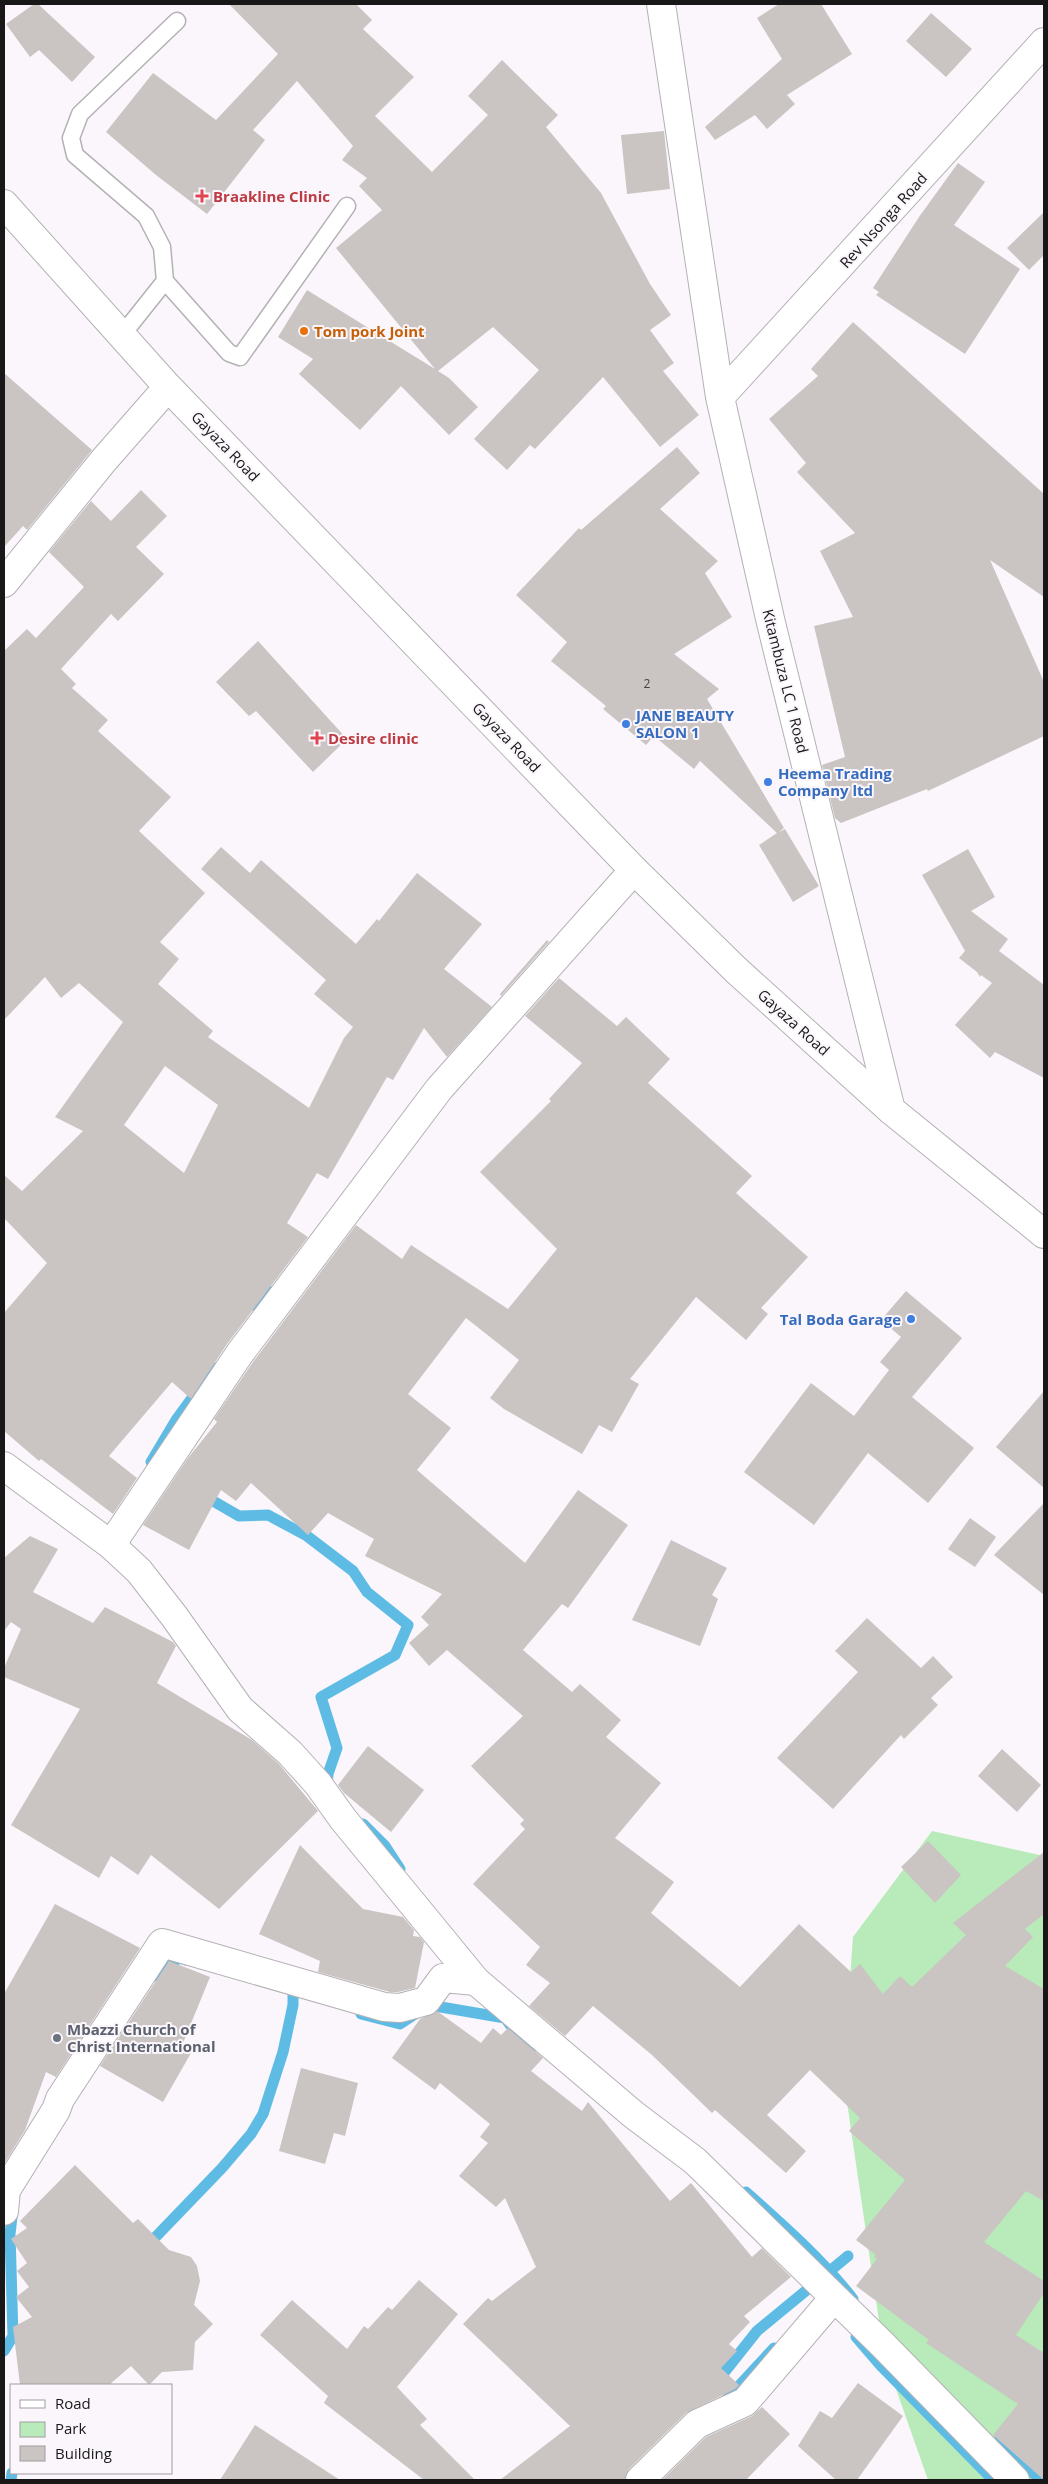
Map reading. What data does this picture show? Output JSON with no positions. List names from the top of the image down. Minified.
{"streets":{"street":["Rev Nsonga Road","Gayaza Road","Kitambuza LC 1 Road"]},"crossings":[["Rev Nsonga Road","Kitambuza LC 1 Road"],["Gayaza Road","Kitambuza LC 1 Road"]],"places":{"health":["Braakline Clinic","Desire clinic"],"other":["Tom pork Joint","JANE BEAUTY SALON 1","Heema Trading Company ltd","Tal Boda Garage","Mbazzi Church of Christ International"]},"house_numbers":["2"],"legend":["Road","Park","Building"]}
